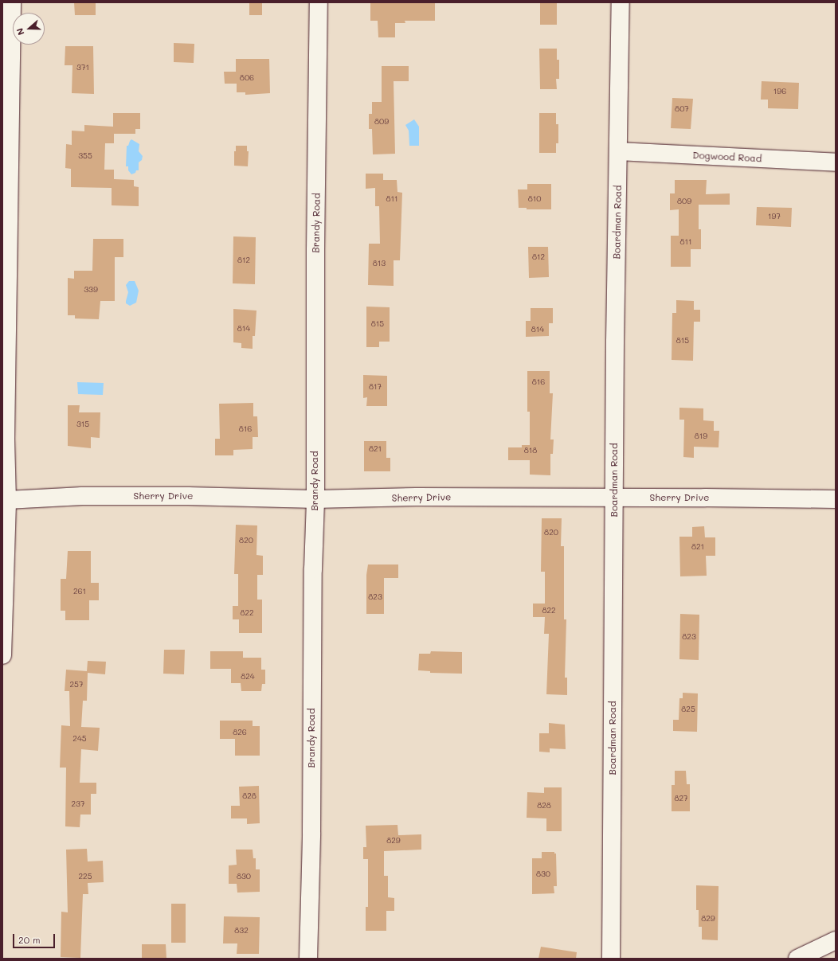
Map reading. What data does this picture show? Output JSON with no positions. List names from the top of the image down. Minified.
{"streets":{"street":["Dogwood Road","Boardman Road","Brandy Road","Sherry Drive"]},"crossings":[["Dogwood Road","Boardman Road"],["Boardman Road","Sherry Drive"],["Brandy Road","Sherry Drive"]],"house_numbers":["371","806","196","807","809","355","811","810","809","197","811","812","812","813","339","815","814","814","815","816","817","315","816","819","821","818","820","820","821","261","823","822","822","823","824","257","825","826","245","828","827","237","828","829","830","225","830","829","832"],"scale_bar":"20 m","north":"left"}
